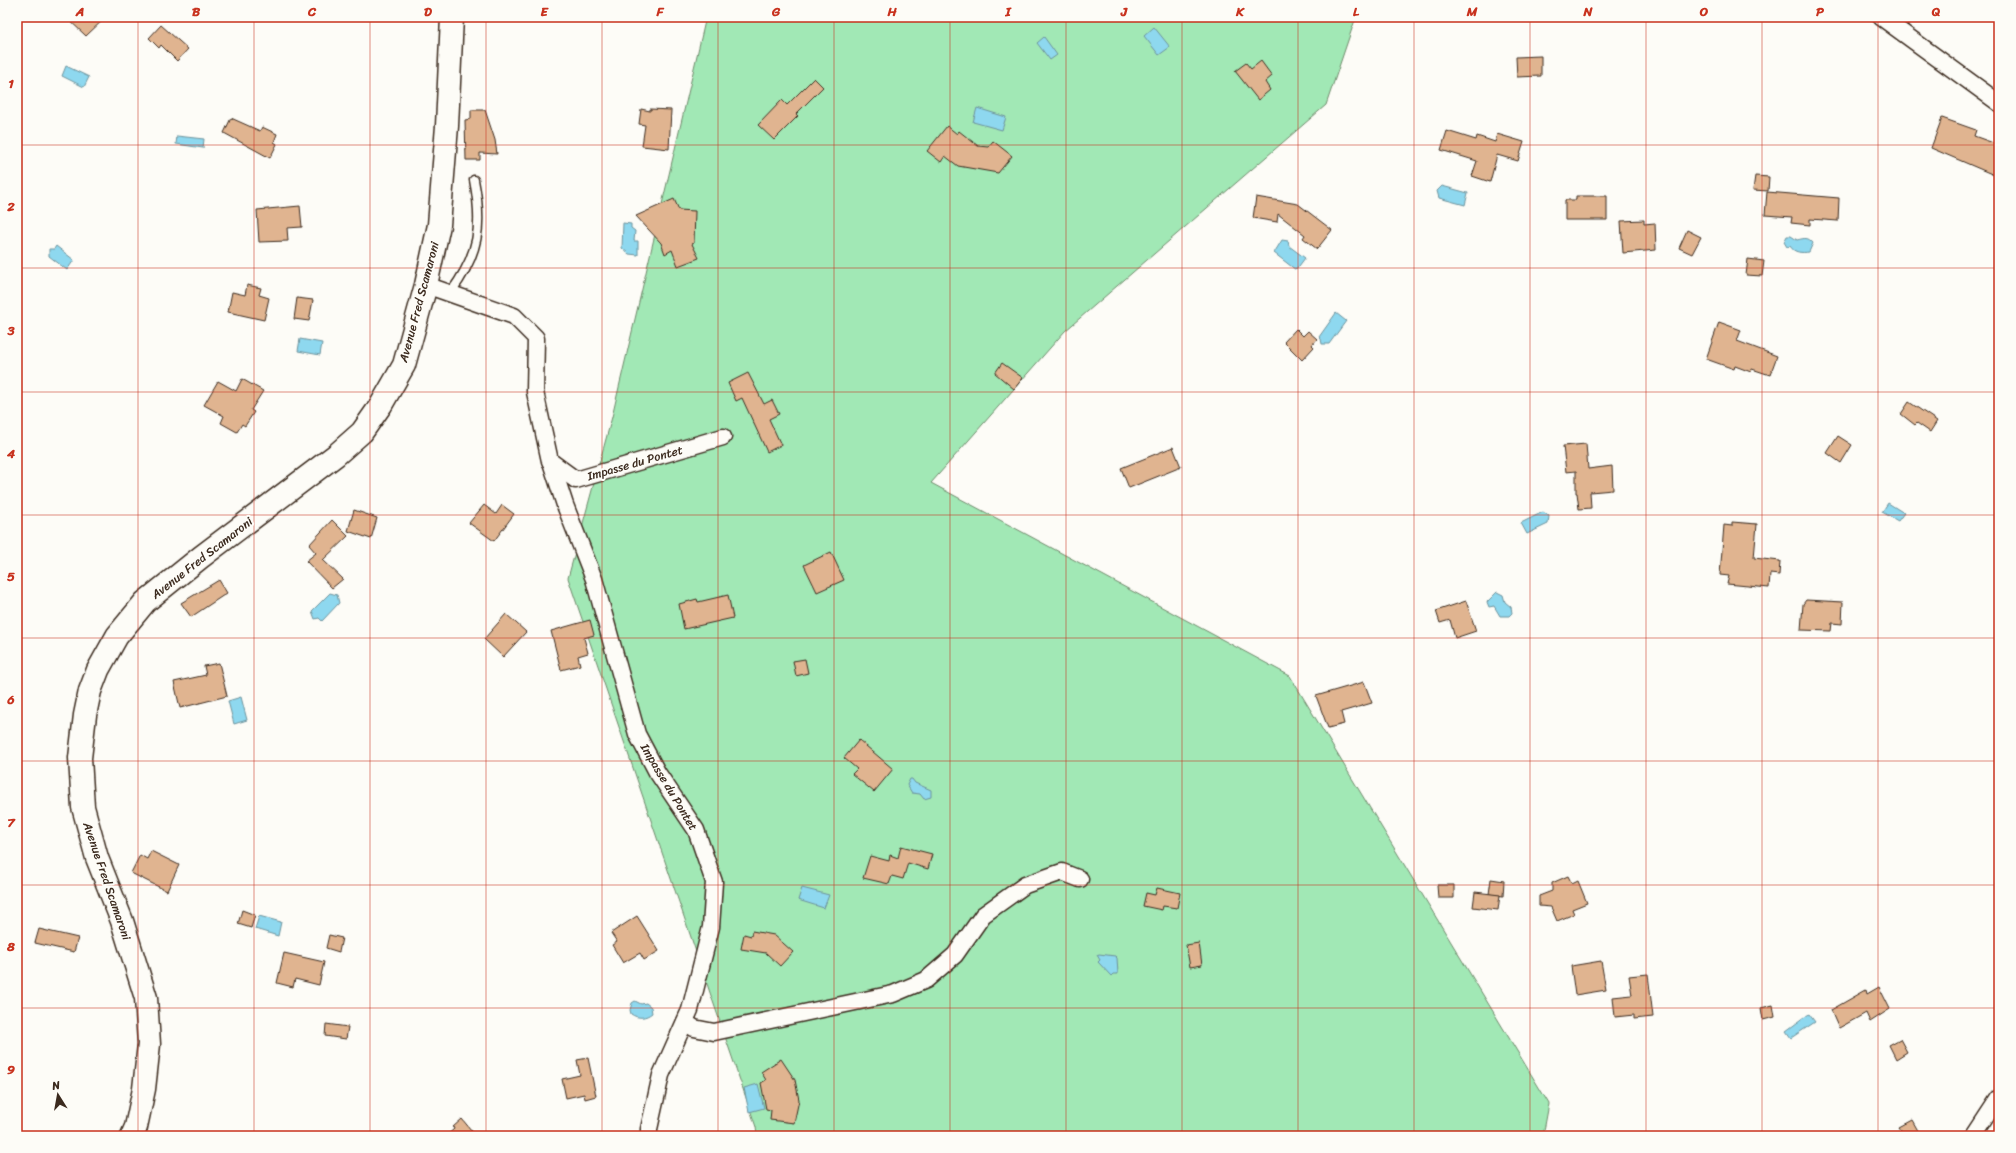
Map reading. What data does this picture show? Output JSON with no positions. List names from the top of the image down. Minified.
{"streets":{"main road":["Avenue Fred Scamaroni"],"street":["Impasse du Pontet"]},"crossings":[["Avenue Fred Scamaroni","Impasse du Pontet"]],"north":"top","grid":{"columns":["A","B","C","D","E","F","G","H","I","J","K","L","M","N","O","P","Q"],"rows":["1","2","3","4","5","6","7","8","9"]}}
